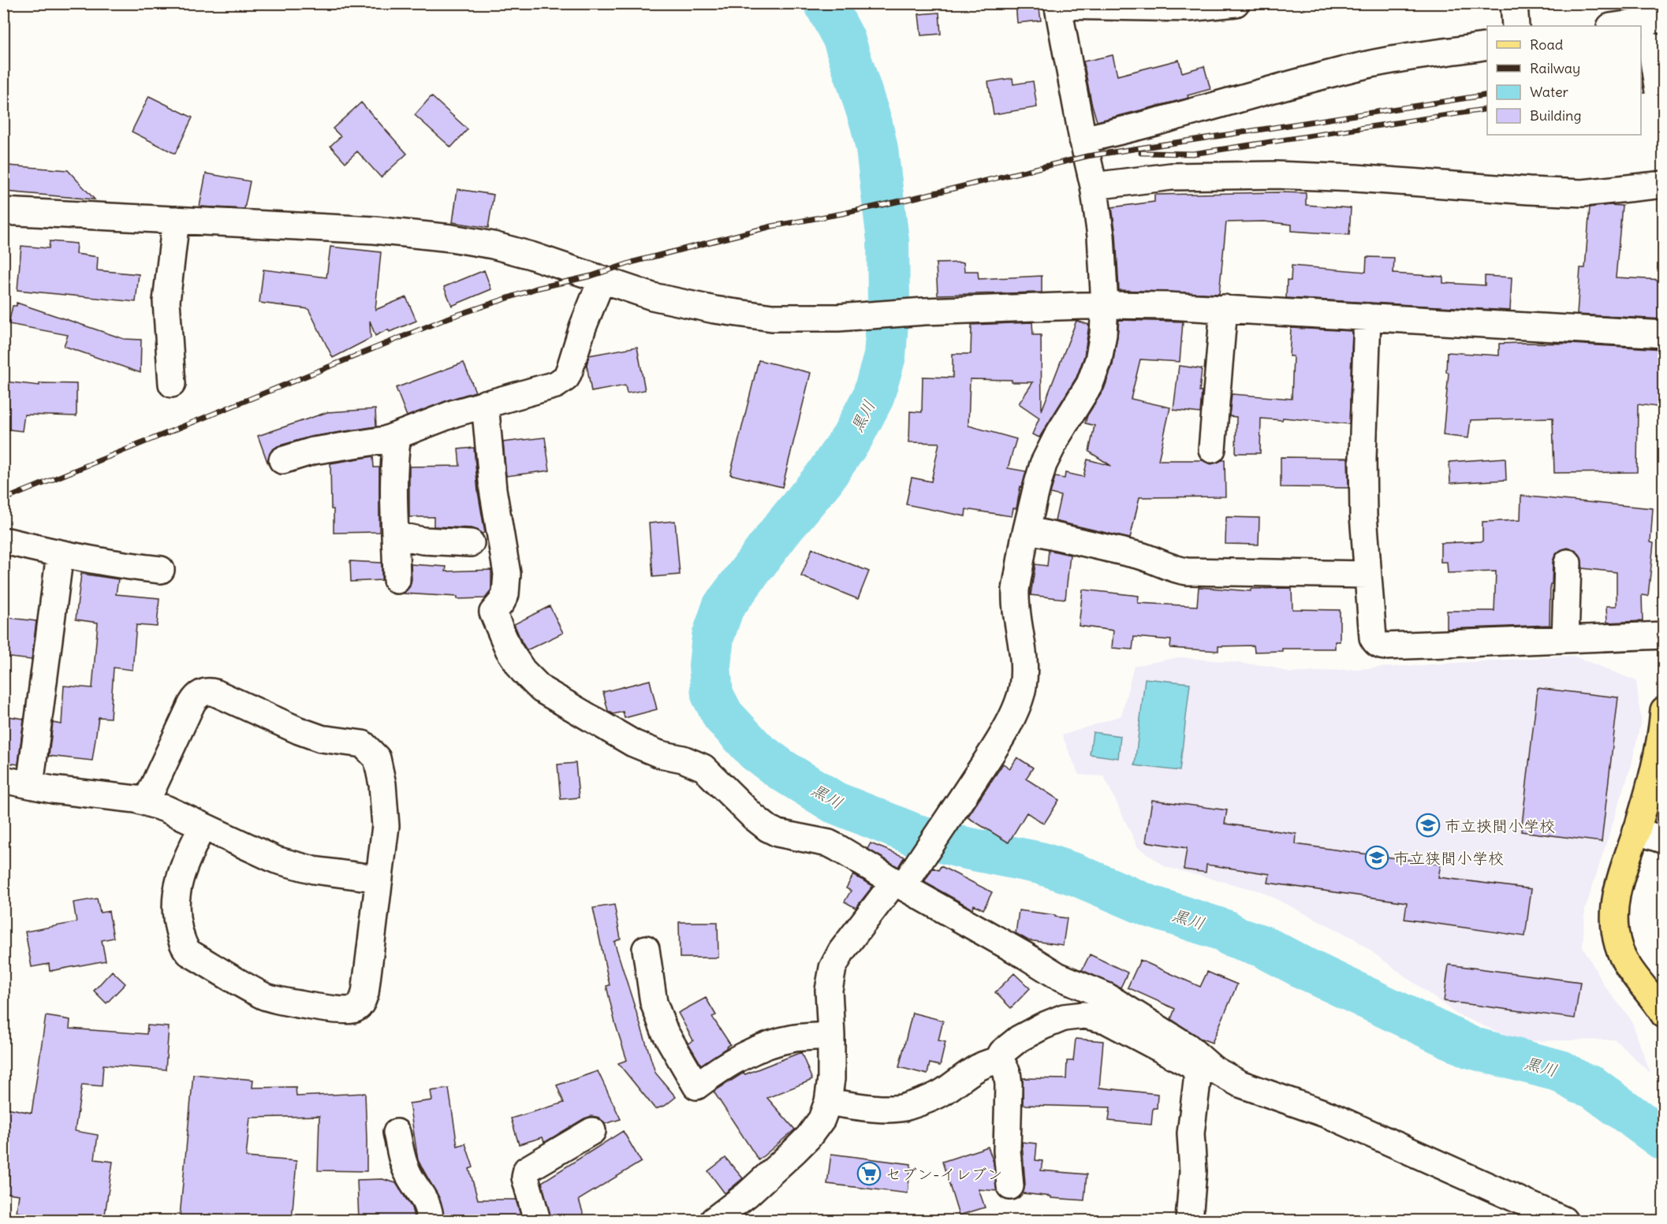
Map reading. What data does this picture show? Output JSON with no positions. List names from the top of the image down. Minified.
{"water":["黒川"],"places":{"school or university":["市立挾間小学校","市立狭間小学校"],"supermarket":["セブン-イレブン"]},"legend":["Road","Railway","Water","Building"]}
